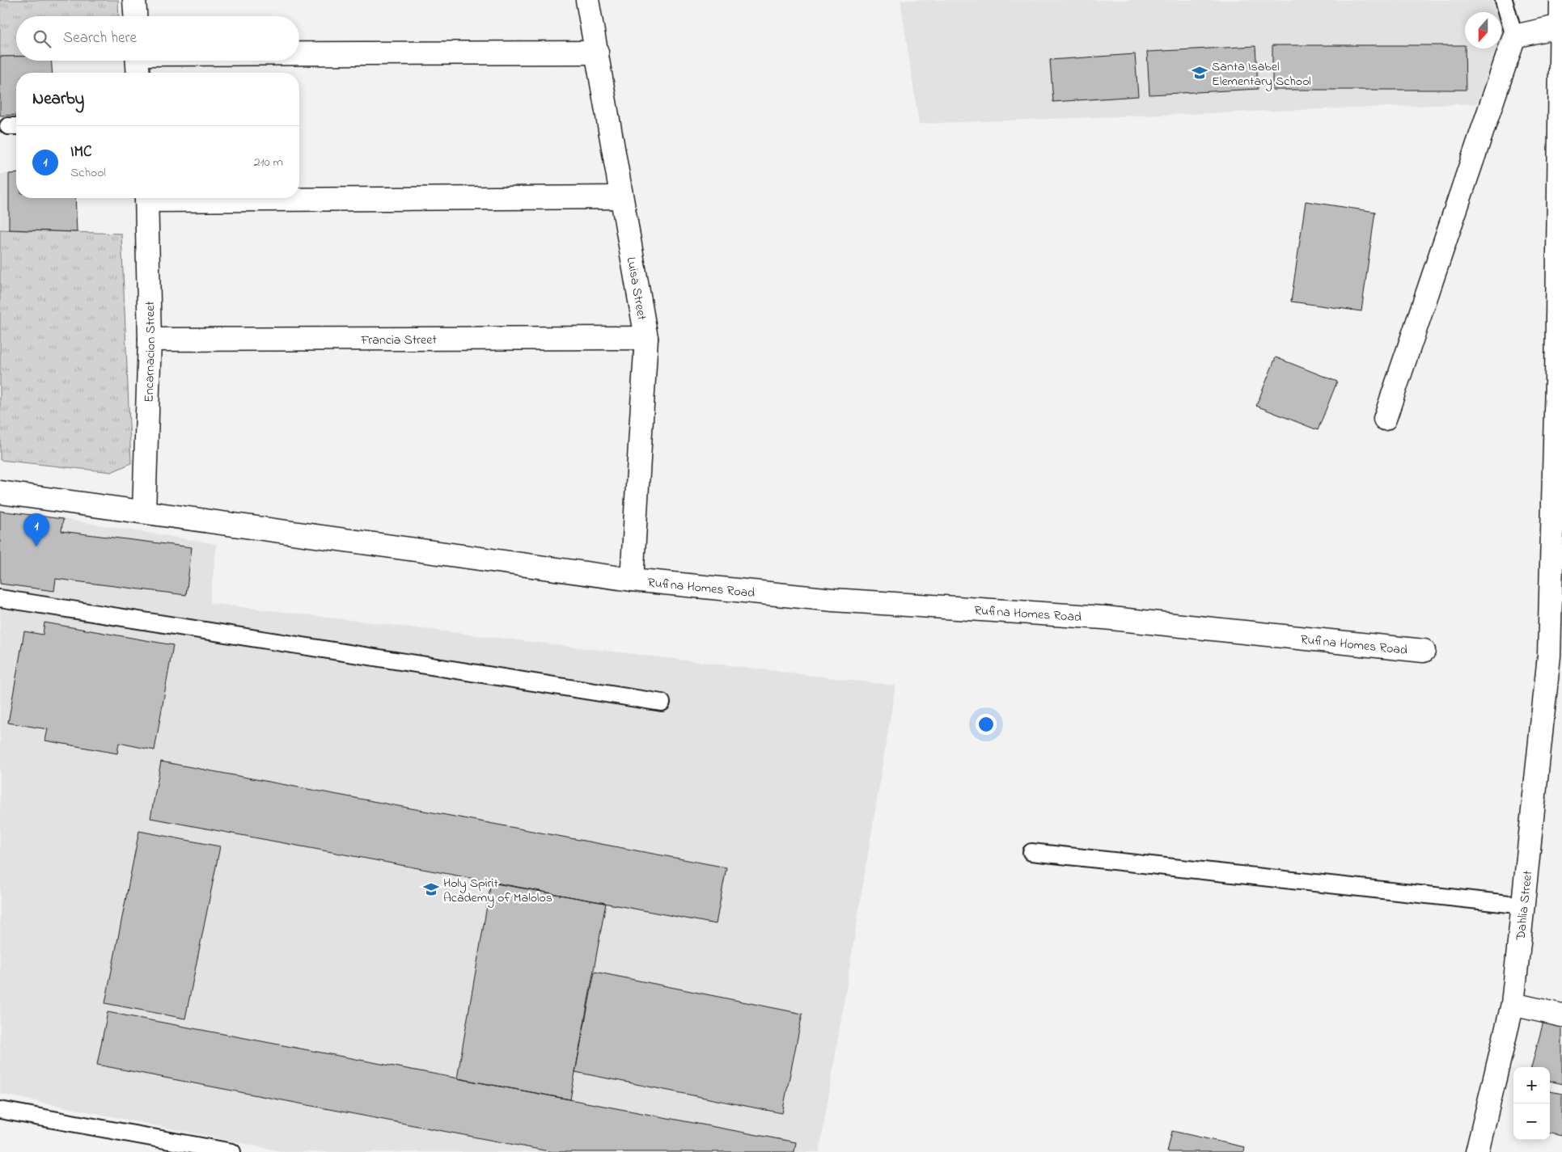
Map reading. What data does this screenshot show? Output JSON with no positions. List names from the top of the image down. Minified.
{"streets":{"street":["Luisa Street","Francia Street","Encarnacion Street","Rufina Homes Road","Dahlia Street"]},"crossings":[["Luisa Street","Francia Street"],["Luisa Street","Rufina Homes Road"],["Francia Street","Encarnacion Street"],["Encarnacion Street","Rufina Homes Road"]],"places":{"school or university":["Santa Isabel Elementary School","Holy Spirit Academy of Malolos"]},"north":"bottom","page":{"search":"Search here","heading":"Nearby","list":[{"mark":"1","name":"IMC","note":"School","value":"210 m"}],"pins":"1","map_buttons":["+","−"]}}
